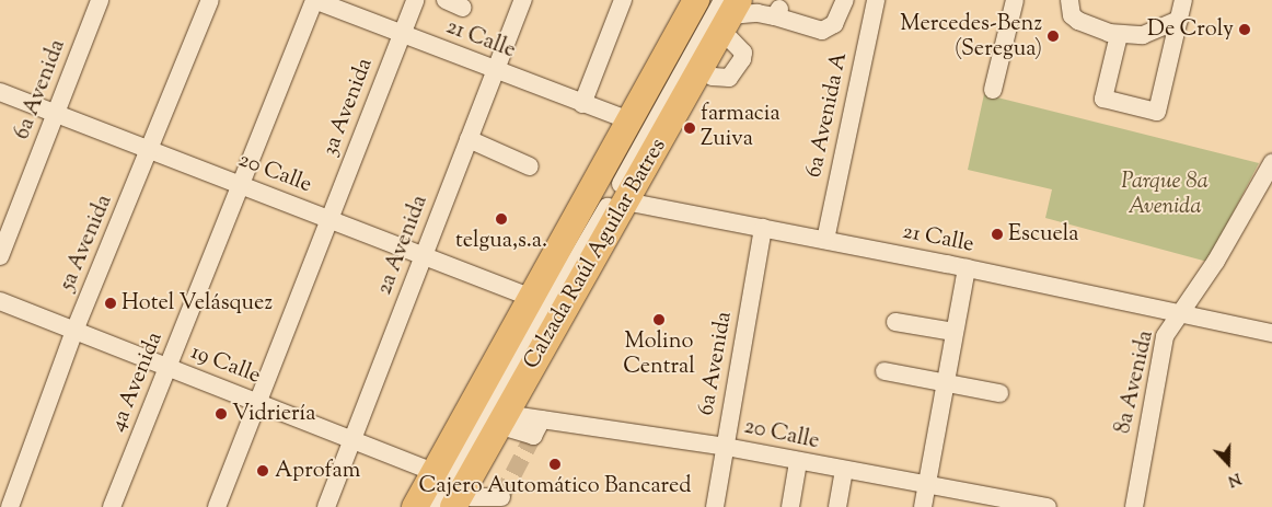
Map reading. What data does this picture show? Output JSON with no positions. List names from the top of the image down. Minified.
{"streets":{"highway":["Calzada Raúl Aguilar Batres"],"street":["21 Calle","6a Avenida","3a Avenida","6a Avenida A","20 Calle","5a Avenida","2a Avenida","19 Calle","4a Avenida","8a Avenida"]},"crossings":[["21 Calle","6a Avenida"],["21 Calle","3a Avenida"],["21 Calle","6a Avenida A"],["21 Calle","2a Avenida"],["21 Calle","Calzada Raúl Aguilar Batres"],["21 Calle","4a Avenida"],["21 Calle","8a Avenida"],["6a Avenida","20 Calle"],["3a Avenida","20 Calle"],["3a Avenida","19 Calle"],["20 Calle","5a Avenida"],["20 Calle","2a Avenida"],["20 Calle","Calzada Raúl Aguilar Batres"],["20 Calle","4a Avenida"],["5a Avenida","19 Calle"],["2a Avenida","19 Calle"],["Calzada Raúl Aguilar Batres","19 Calle"],["19 Calle","4a Avenida"]],"parks":["Parque 8a Avenida"],"places":["De Croly","Mercedes-Benz (Seregua)","farmacia Zuiva","telgua,s.a.","Escuela","Hotel Velásquez","Molino Central","Vidriería","Cajero Automático Bancared","Aprofam"],"north":"bottom"}
